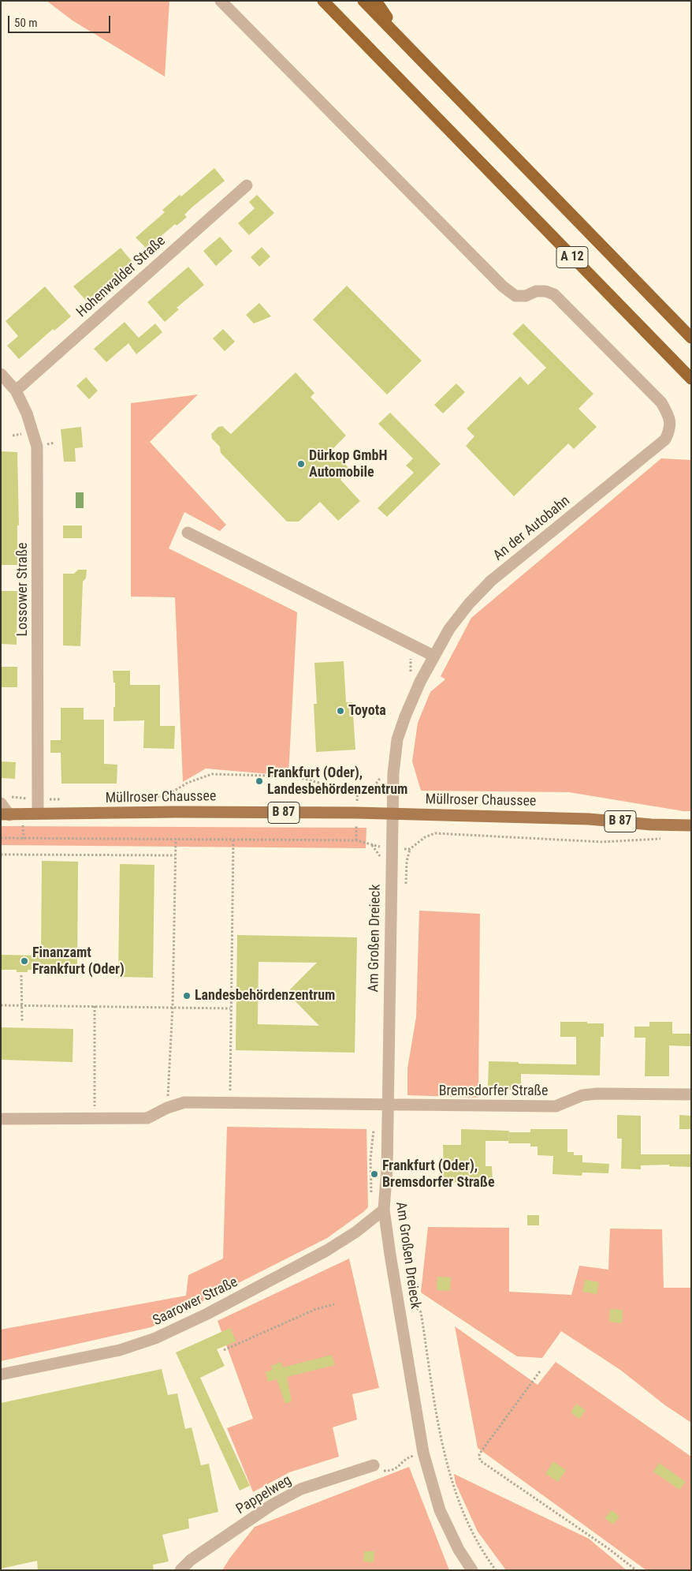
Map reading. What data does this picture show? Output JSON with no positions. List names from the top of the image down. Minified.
{"streets":{"highway":["A 12"],"main road":["Müllroser Chaussee","B 87"],"street":["Hohenwalder Straße","An der Autobahn","Lossower Straße","Am Großen Dreieck","Bremsdorfer Straße","Saarower Straße","Pappelweg"]},"crossings":[["Hohenwalder Straße","Lossower Straße"],["An der Autobahn","Müllroser Chaussee"],["An der Autobahn","Am Großen Dreieck"],["Lossower Straße","Müllroser Chaussee"],["Müllroser Chaussee","Am Großen Dreieck"],["Am Großen Dreieck","Bremsdorfer Straße"],["Am Großen Dreieck","Saarower Straße"]],"places":["Dürkop GmbH Automobile","Toyota","Frankfurt (Oder), Landesbehördenzentrum","Finanzamt Frankfurt (Oder)","Landesbehördenzentrum","Frankfurt (Oder), Bremsdorfer Straße"],"scale_bar":"50 m"}
